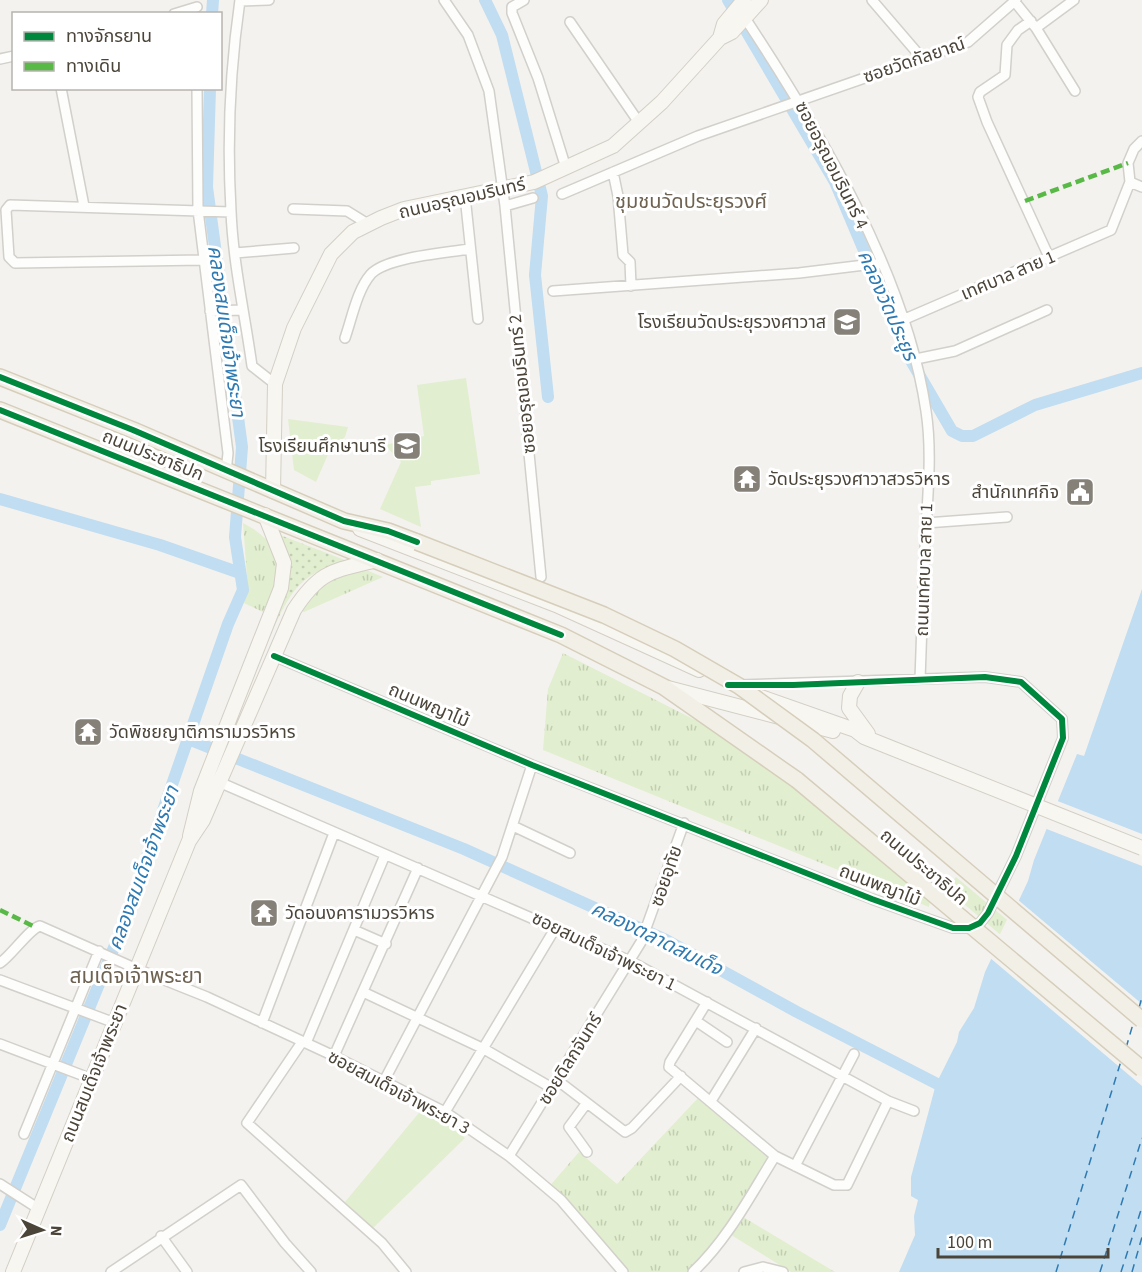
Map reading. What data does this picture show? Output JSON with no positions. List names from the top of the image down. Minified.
{"streets":{"main road":["ถนนอรุณอมรินทร์","ถนนประชาธิปก","ถนนสมเด็จเจ้าพระยา"],"street":["ซอยวัดกัลยาณ์","ซอยอรุณอมรินทร์ 4","เทศบาล สาย 1","ซอยอรุณอมรินทร์ 2","ถนนเทศบาล สาย 1","ถนนพญาไม้","ซอยอุทัย","ซอยสมเด็จเจ้าพระยา 1","ซอยดิลกจันทร์","ซอยสมเด็จเจ้าพระยา 3"]},"crossings":[["ซอยวัดกัลยาณ์","ซอยอรุณอมรินทร์ 4"],["ซอยอรุณอมรินทร์ 4","ถนนอรุณอมรินทร์"],["ซอยอรุณอมรินทร์ 4","เทศบาล สาย 1"],["ซอยอรุณอมรินทร์ 4","ถนนเทศบาล สาย 1"],["ถนนอรุณอมรินทร์","ซอยอรุณอมรินทร์ 2"],["ถนนอรุณอมรินทร์","ถนนประชาธิปก"],["เทศบาล สาย 1","ถนนเทศบาล สาย 1"],["ถนนประชาธิปก","ถนนพญาไม้"],["ถนนประชาธิปก","ถนนสมเด็จเจ้าพระยา"],["ถนนเทศบาล สาย 1","ถนนพญาไม้"],["ถนนพญาไม้","ซอยอุทัย"],["ถนนพญาไม้","ถนนสมเด็จเจ้าพระยา"],["ซอยอุทัย","ซอยสมเด็จเจ้าพระยา 1"],["ซอยอุทัย","ซอยดิลกจันทร์"],["ซอยสมเด็จเจ้าพระยา 1","ซอยดิลกจันทร์"],["ซอยสมเด็จเจ้าพระยา 1","ถนนสมเด็จเจ้าพระยา"],["ซอยดิลกจันทร์","ซอยสมเด็จเจ้าพระยา 3"],["ถนนสมเด็จเจ้าพระยา","ซอยสมเด็จเจ้าพระยา 3"]],"districts":["ชุมชนวัดประยุรวงศ์","สมเด็จเจ้าพระยา"],"water":["คลองวัดประยูร","คลองสมเด็จเจ้าพระยา","คลองตลาดสมเด็จ"],"places":{"school or university":["โรงเรียนวัดประยุรวงศาวาส","โรงเรียนศึกษานารี"],"temple":["วัดประยุรวงศาวาสวรวิหาร","วัดพิชยญาติการามวรวิหาร","วัดอนงคารามวรวิหาร"],"public building":["สำนักเทศกิจ"]},"legend":["ทางจักรยาน","ทางเดิน"],"scale_bar":"100 m","north":"right"}
